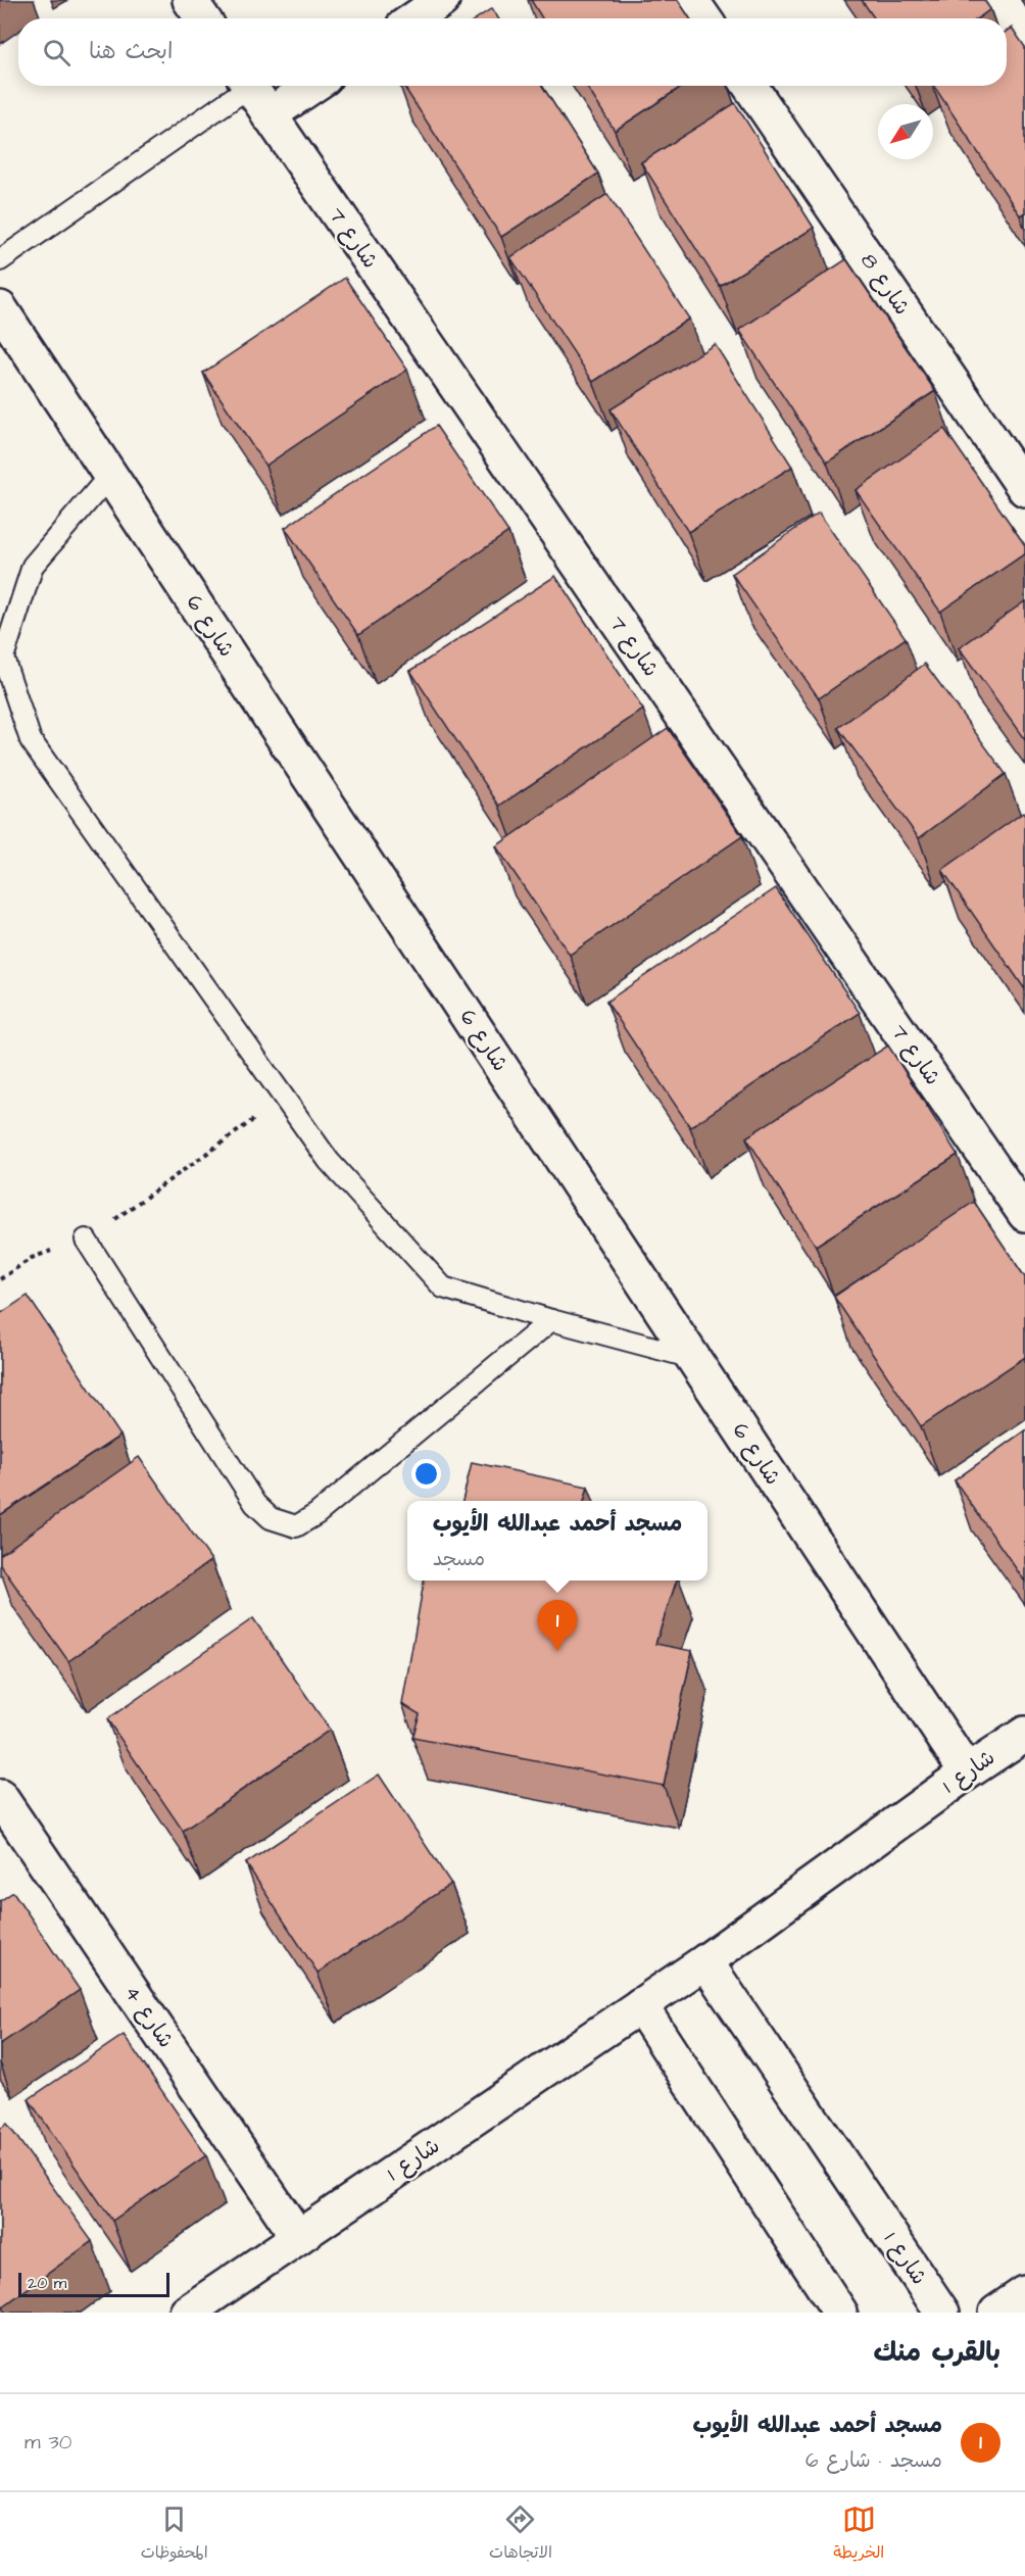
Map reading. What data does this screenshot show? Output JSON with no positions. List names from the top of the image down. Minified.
{"streets":{"street":["شارع 7","شارع 8","شارع 6","شارع 1","شارع 4"]},"crossings":[["شارع 6","شارع 1"],["شارع 1","شارع 4"]],"scale_bar":"20 m","north":"bottom left","page":{"search":"ابحث هنا","popup":["مسجد أحمد عبدالله الأيوب","مسجد"],"pins":"1","scale":"20 m","heading":"بالقرب منك","list":[{"mark":"1","name":"مسجد أحمد عبدالله الأيوب","note":"مسجد · شارع 6","value":"30 m"}],"nav":["الخريطة","الاتجاهات","المحفوظات"]}}
